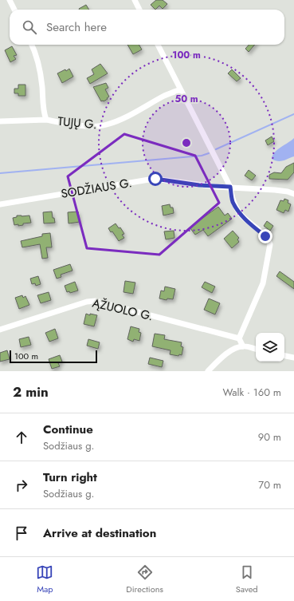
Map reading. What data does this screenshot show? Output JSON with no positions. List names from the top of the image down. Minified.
{"streets":{"street":["TUJŲ G.","SODŽIAUS G.","ĄŽUOLO G."]},"scale_bar":"100 m","page":{"search":"Search here","scale":"100 m","heading":["2 min","Walk · 160 m"],"list":[["Continue","Sodžiaus g.","90 m"],["Turn right","Sodžiaus g.","70 m"],"Arrive at destination"],"nav":["Map","Directions","Saved"]},"rings":["100 m","50 m"]}
